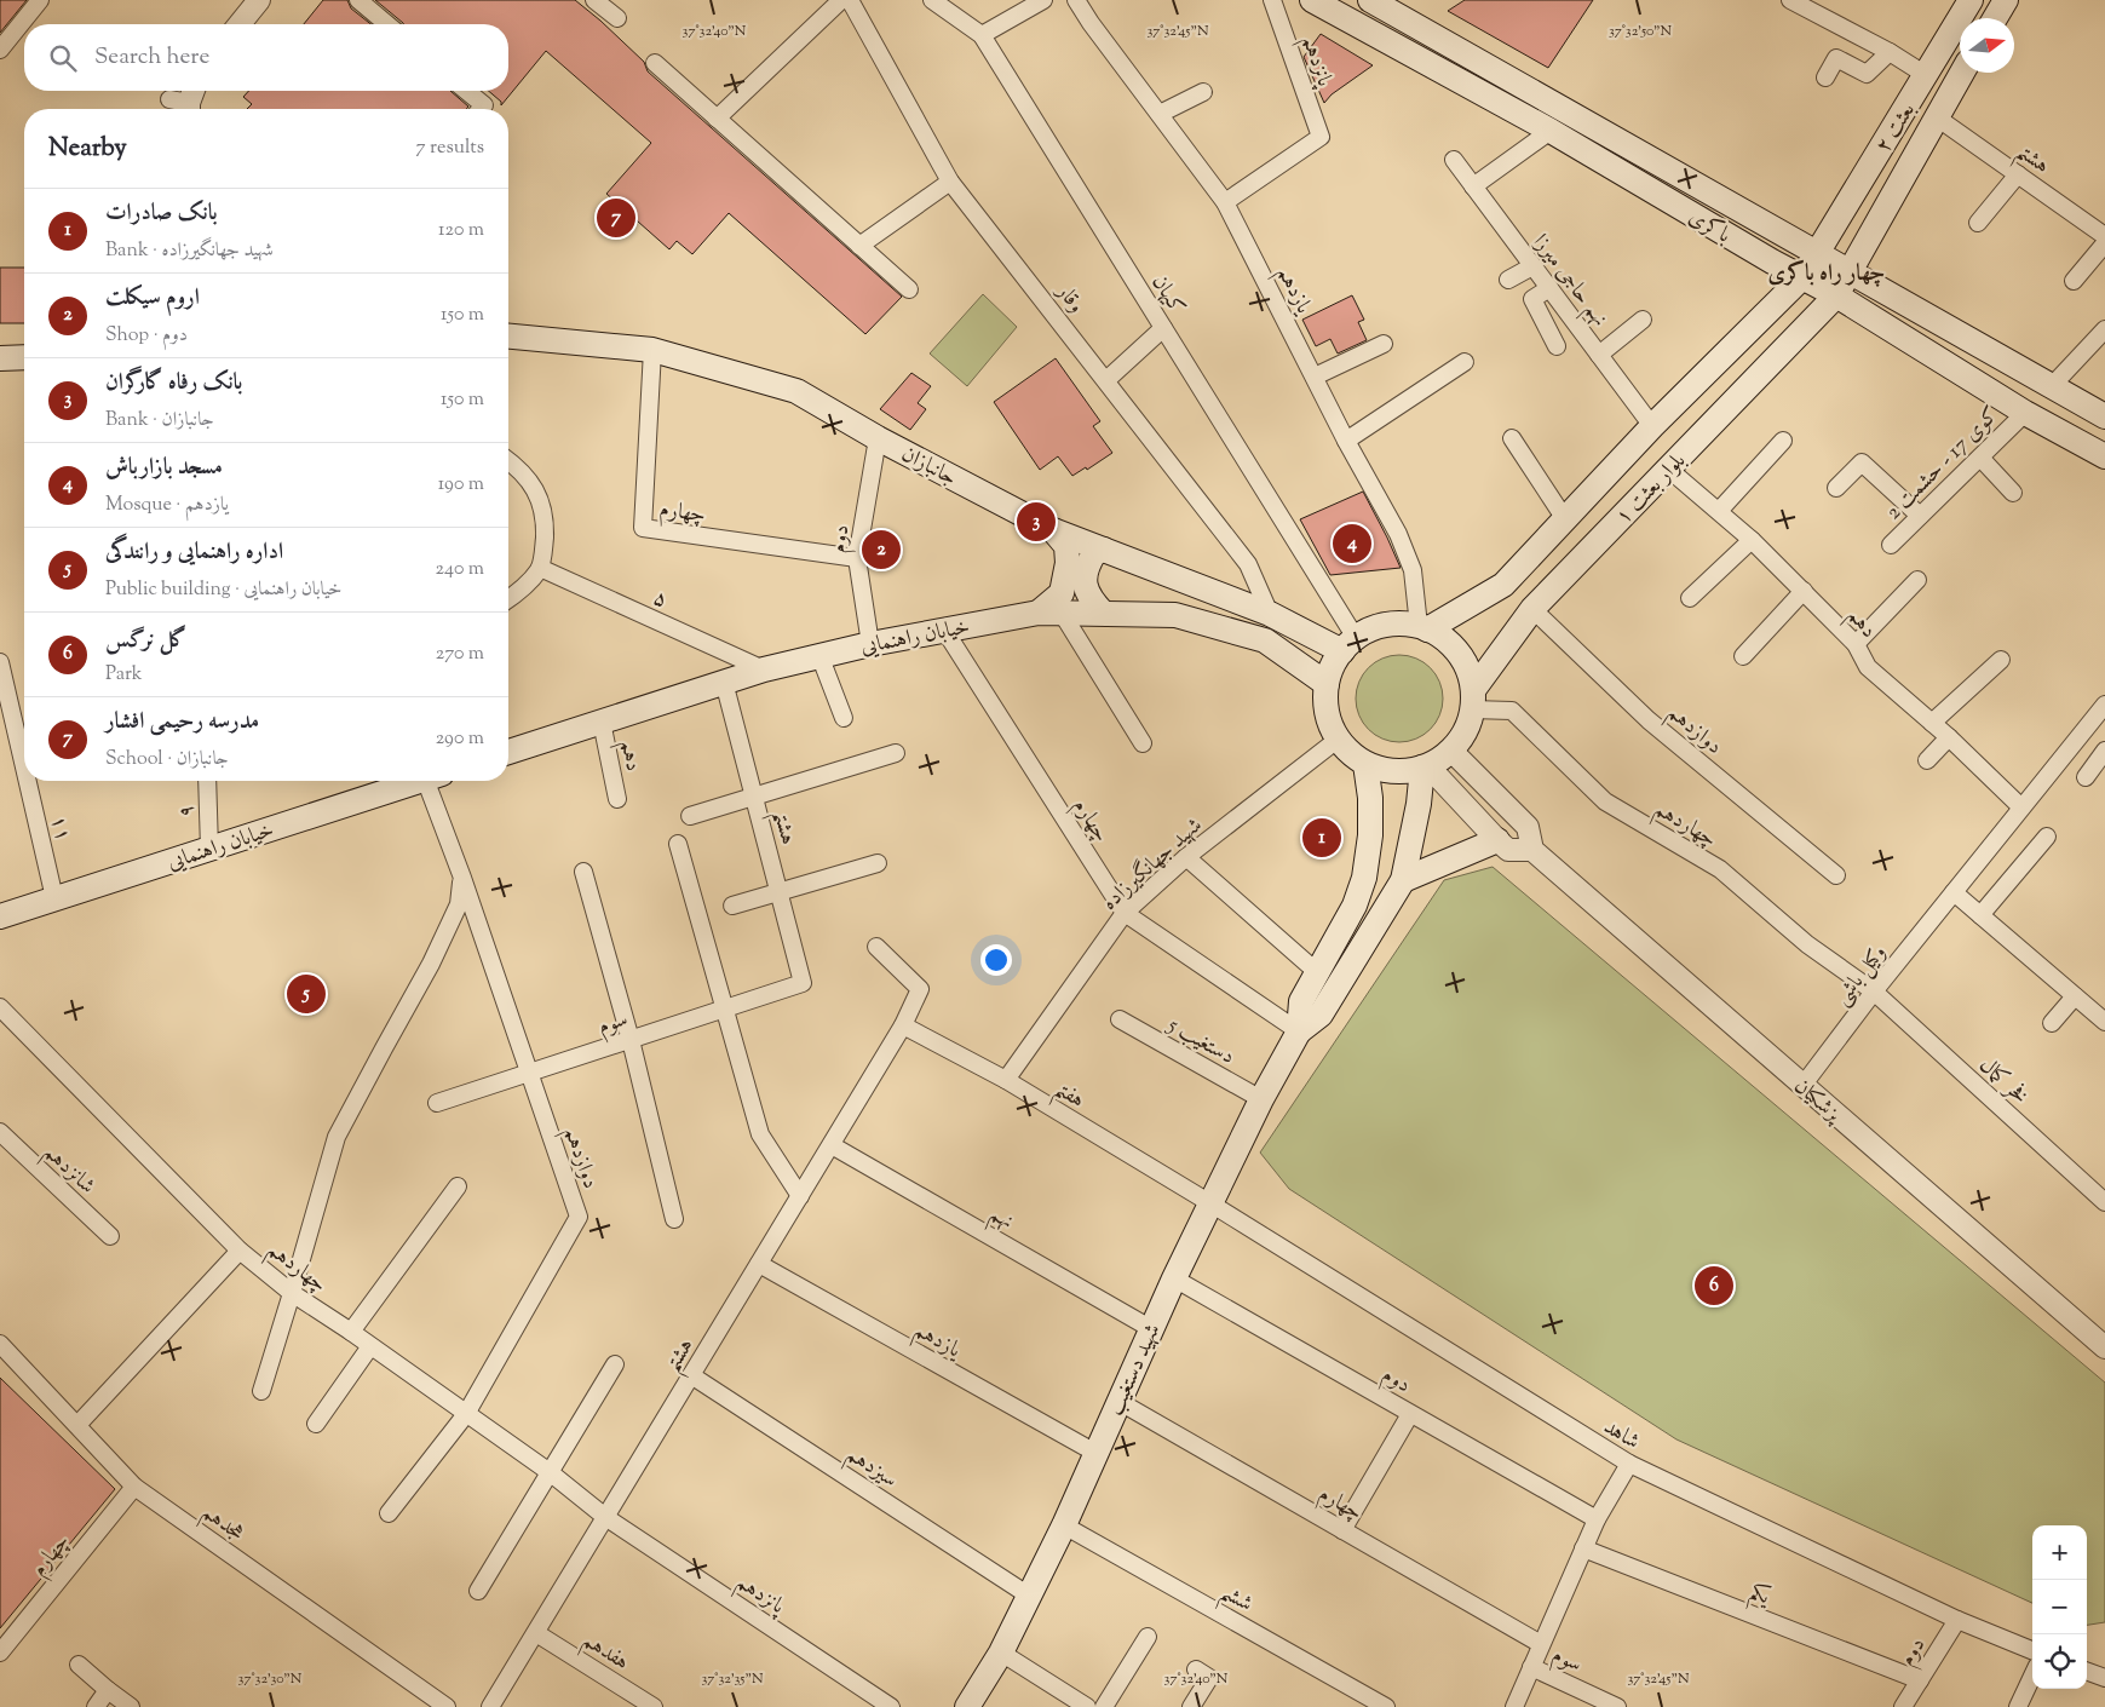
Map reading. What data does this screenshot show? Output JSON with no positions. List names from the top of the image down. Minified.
{"streets":{"main road":["بعثت ۲","باکری","جانبازان","بلوار بعثت ۱","خیابان راهنمایی","شهید دستغیب"],"street":["پانزدهم","هشتم","نهم حاجی میرزا","یازدهم","کیهان","وقار","کوی 17 - حشمت 2","چهارم","دوم","۵","دهم","دوازدهم","۹","چهاردهم","۱۱","شهید جهانگیرزاده","وکیل باشی","سوم","دستغیب 5","فخر کمال","هفتم","پزشکیان","شانزدهم","نهم","شاهد","سیزدهم","هجدهم","یکم","ششم","هفدهم"]},"crossings":[["پانزدهم","هشتم"],["پانزدهم","یازدهم"],["پانزدهم","چهاردهم"],["بعثت ۲","هشتم"],["بعثت ۲","باکری"],["بعثت ۲","بلوار بعثت ۱"],["هشتم","یازدهم"],["هشتم","خیابان راهنمایی"],["هشتم","چهاردهم"],["هشتم","سوم"],["هشتم","هفتم"],["هشتم","نهم"],["هشتم","سیزدهم"],["هشتم","هفدهم"],["باکری","کوی 17 - حشمت 2"],["باکری","بلوار بعثت ۱"],["نهم حاجی میرزا","بلوار بعثت ۱"],["یازدهم","کیهان"],["یازدهم","جانبازان"],["یازدهم","بلوار بعثت ۱"],["یازدهم","خیابان راهنمایی"],["یازدهم","چهاردهم"],["یازدهم","شهید جهانگیرزاده"],["یازدهم","پزشکیان"],["یازدهم","شهید دستغیب"],["کیهان","جانبازان"],["کیهان","بلوار بعثت ۱"],["کیهان","خیابان راهنمایی"],["کیهان","چهاردهم"],["کیهان","شهید جهانگیرزاده"],["کیهان","پزشکیان"],["وقار","جانبازان"],["جانبازان","بلوار بعثت ۱"],["جانبازان","چهارم"],["جانبازان","دوم"],["جانبازان","خیابان راهنمایی"],["جانبازان","چهاردهم"],["جانبازان","شهید جهانگیرزاده"],["جانبازان","پزشکیان"],["بلوار بعثت ۱","دهم"],["بلوار بعثت ۱","خیابان راهنمایی"],["بلوار بعثت ۱","دوازدهم"],["بلوار بعثت ۱","چهاردهم"],["بلوار بعثت ۱","شهید جهانگیرزاده"],["بلوار بعثت ۱","پزشکیان"],["چهارم","دوم"],["چهارم","خیابان راهنمایی"],["چهارم","شهید جهانگیرزاده"],["چهارم","شهید دستغیب"],["چهارم","هجدهم"],["دوم","خیابان راهنمایی"],["دوم","شهید دستغیب"],["دوم","شاهد"],["دوم","یکم"],["۵","خیابان راهنمایی"],["دهم","خیابان راهنمایی"],["دهم","وکیل باشی"],["خیابان راهنمایی","۹"],["خیابان راهنمایی","چهاردهم"],["خیابان راهنمایی","۱۱"],["خیابان راهنمایی","شهید جهانگیرزاده"],["خیابان راهنمایی","پزشکیان"],["دوازدهم","چهاردهم"],["دوازدهم","سوم"],["چهاردهم","شهید جهانگیرزاده"],["چهاردهم","وکیل باشی"],["چهاردهم","فخر کمال"],["چهاردهم","پزشکیان"],["شهید جهانگیرزاده","هفتم"],["شهید جهانگیرزاده","پزشکیان"],["وکیل باشی","فخر کمال"],["وکیل باشی","پزشکیان"],["دستغیب 5","شهید دستغیب"],["هفتم","شهید دستغیب"],["هفتم","شاهد"],["نهم","شهید دستغیب"],["شهید دستغیب","شاهد"],["شهید دستغیب","سیزدهم"],["شهید دستغیب","ششم"]],"districts":["چهار راه باکری"],"north":"right","page":{"search":"Search here","heading":["Nearby","7 results"],"list":[{"mark":"1","name":"بانک صادرات","note":"Bank · شهید جهانگیرزاده","value":"120 m"},{"mark":"2","name":"اروم سیکلت","note":"Shop · دوم","value":"150 m"},{"mark":"3","name":"بانک رفاه گارگران","note":"Bank · جانبازان","value":"150 m"},{"mark":"4","name":"مسجد بازارباش","note":"Mosque · یازدهم","value":"190 m"},{"mark":"5","name":"اداره راهنمایی و رانندگی","note":"Public building · خیابان راهنمایی","value":"240 m"},{"mark":"6","name":"گل نرگس","note":"Park","value":"270 m"},{"mark":"7","name":"مدرسه رحیمی افشار","note":"School · جانبازان","value":"290 m"}],"pins":["7","3","4","2","1","5","6"],"map_buttons":["+","−"]},"coordinates":["37°32'40\"N","37°32'45\"N","37°32'50\"N","37°32'30\"N","37°32'35\"N"]}
